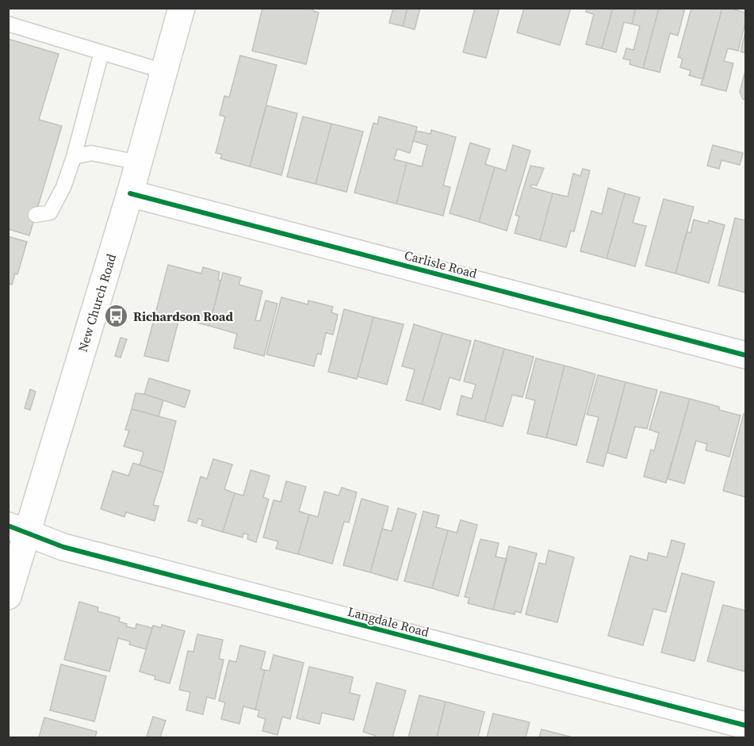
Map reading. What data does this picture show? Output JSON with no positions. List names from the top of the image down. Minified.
{"streets":{"street":["Carlisle Road","New Church Road","Langdale Road"]},"crossings":[["Carlisle Road","New Church Road"],["New Church Road","Langdale Road"]],"places":{"bus stop":["Richardson Road"]}}
